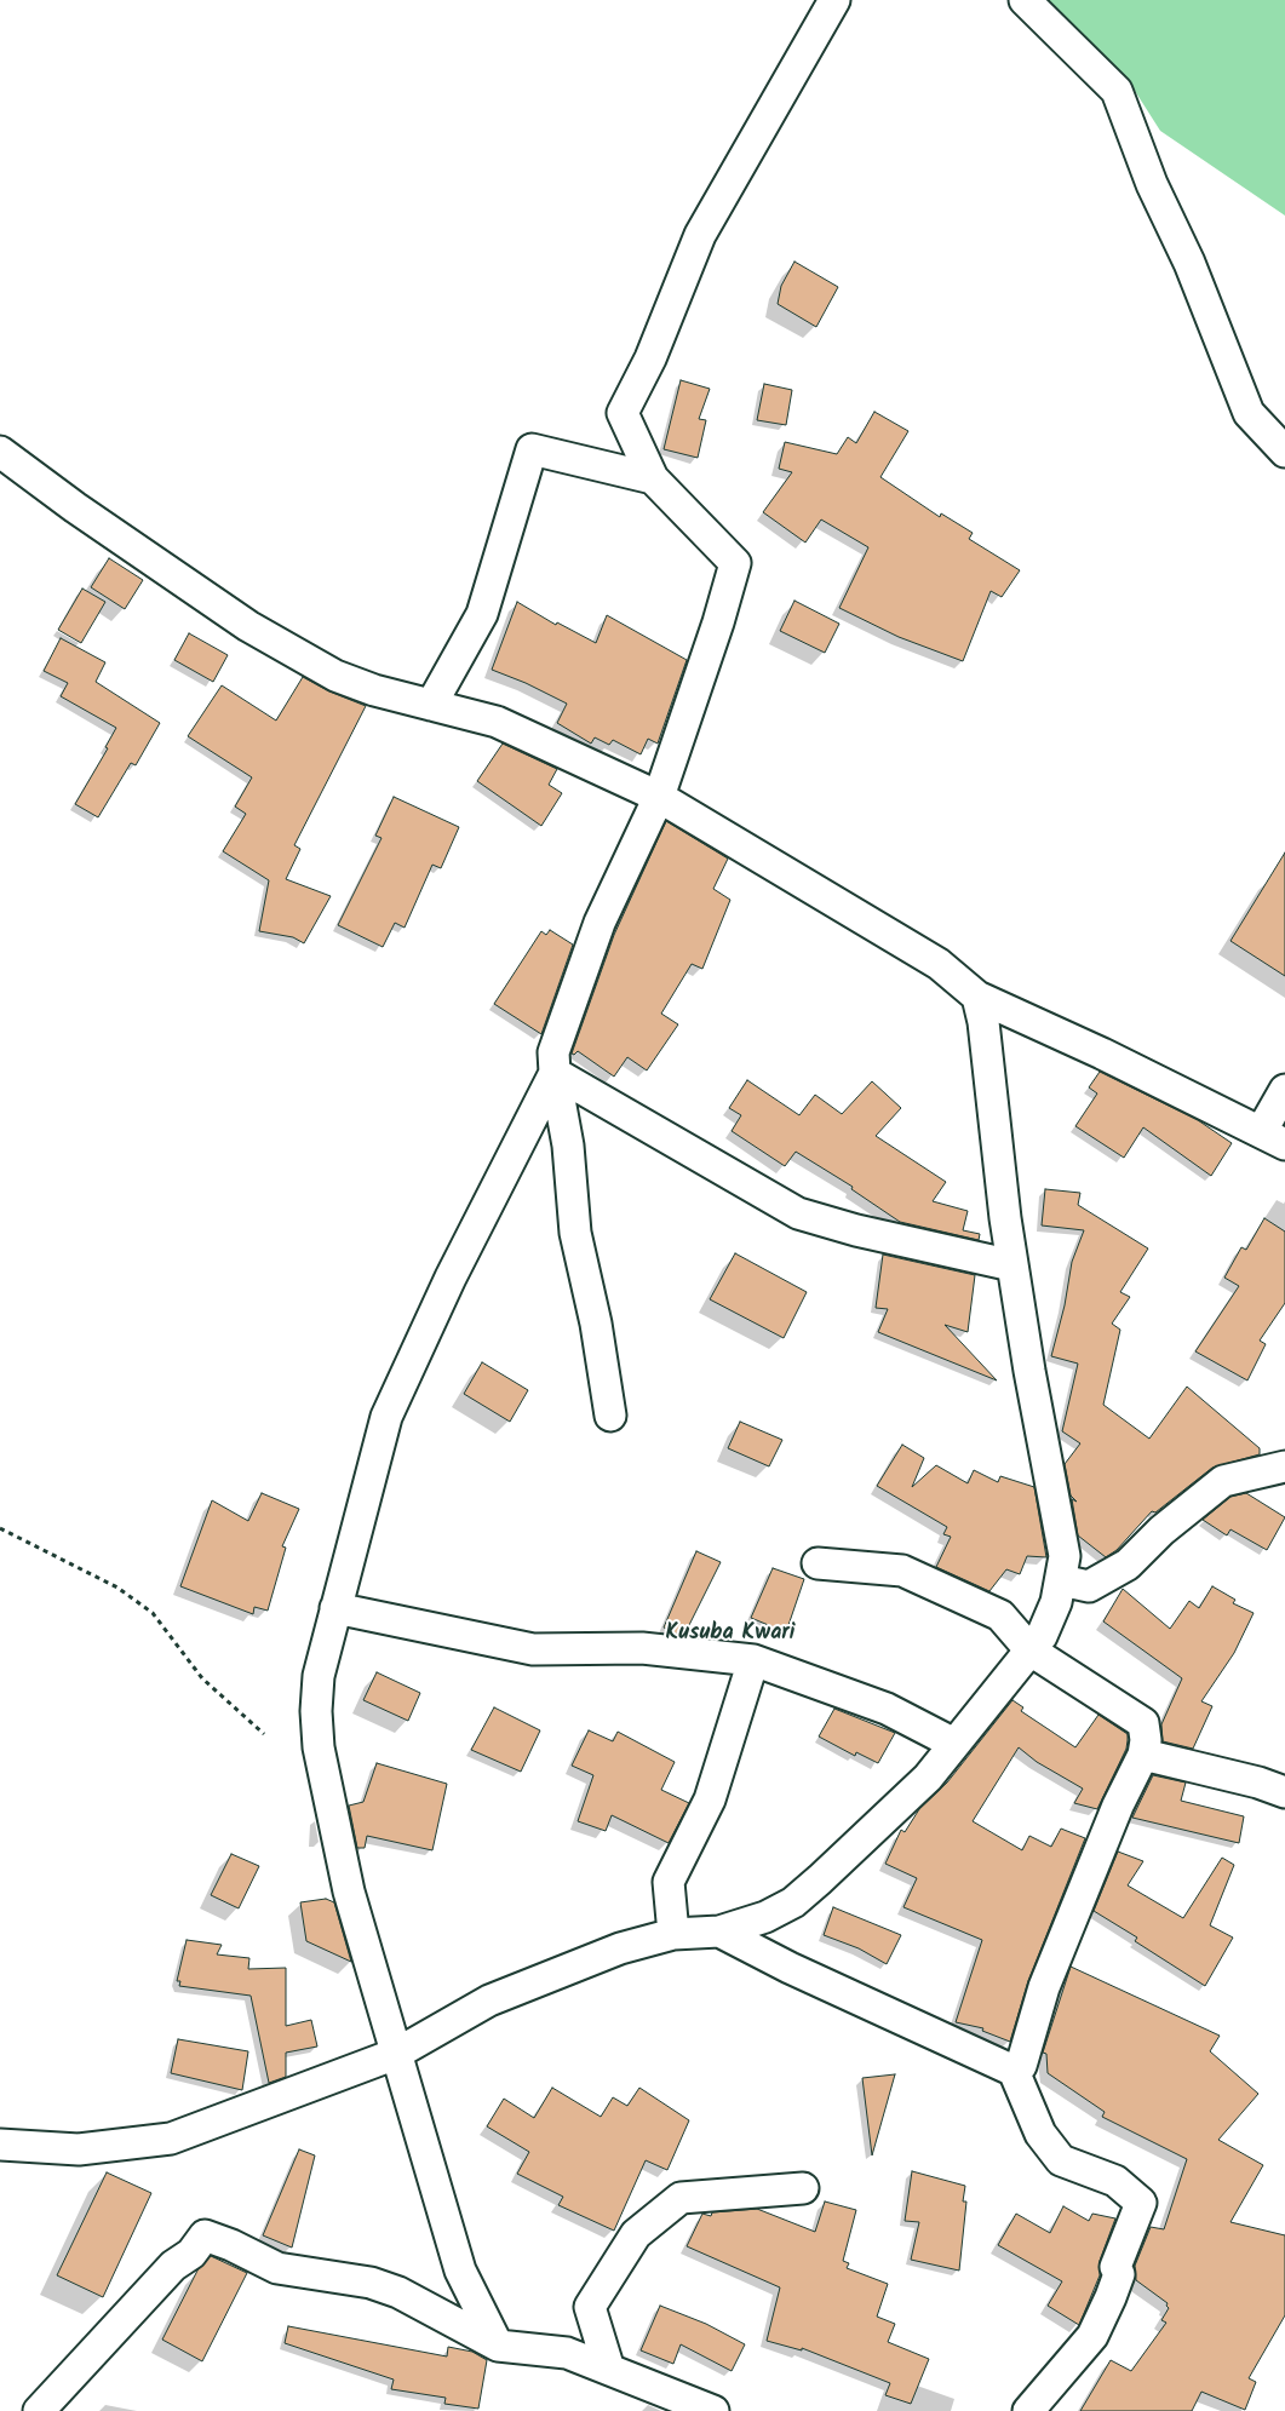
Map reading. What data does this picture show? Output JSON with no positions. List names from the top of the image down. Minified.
{"districts":["Kusuba Kwari"]}
